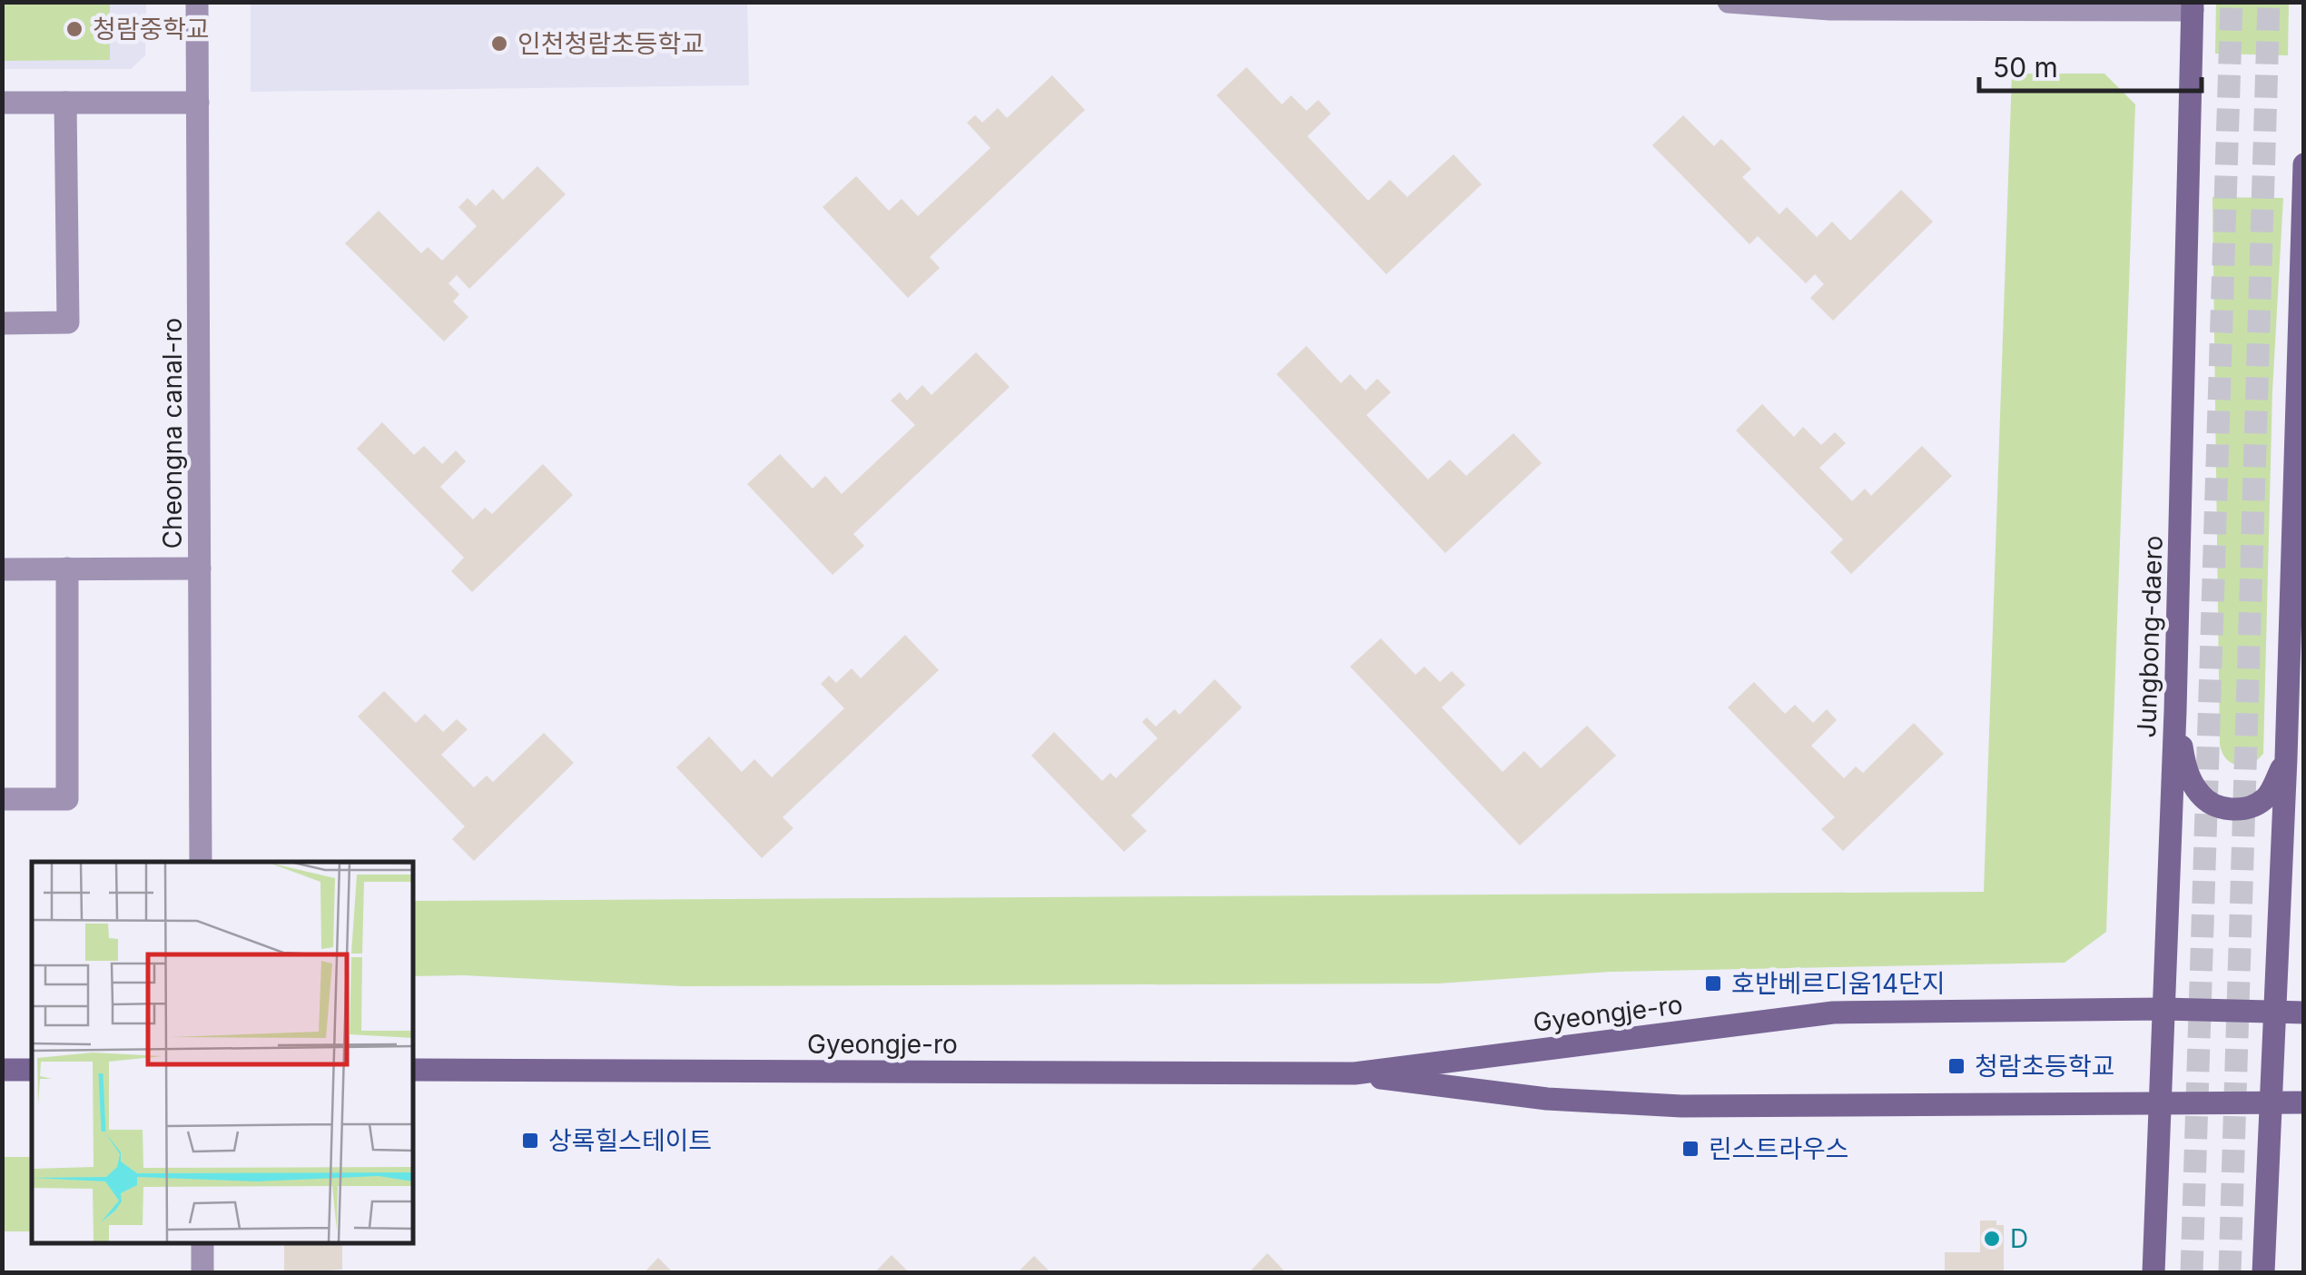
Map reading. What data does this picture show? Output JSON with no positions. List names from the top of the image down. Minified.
{"streets":{"main road":["Jungbong-daero","Gyeongje-ro"],"street":["Cheongna canal-ro"]},"crossings":[["Jungbong-daero","Gyeongje-ro"]],"places":{"other":["청람중학교","인천청람초등학교","D"],"transit":["호반베르디움14단지","청람초등학교","상록힐스테이트","린스트라우스"]},"scale_bar":"50 m"}
